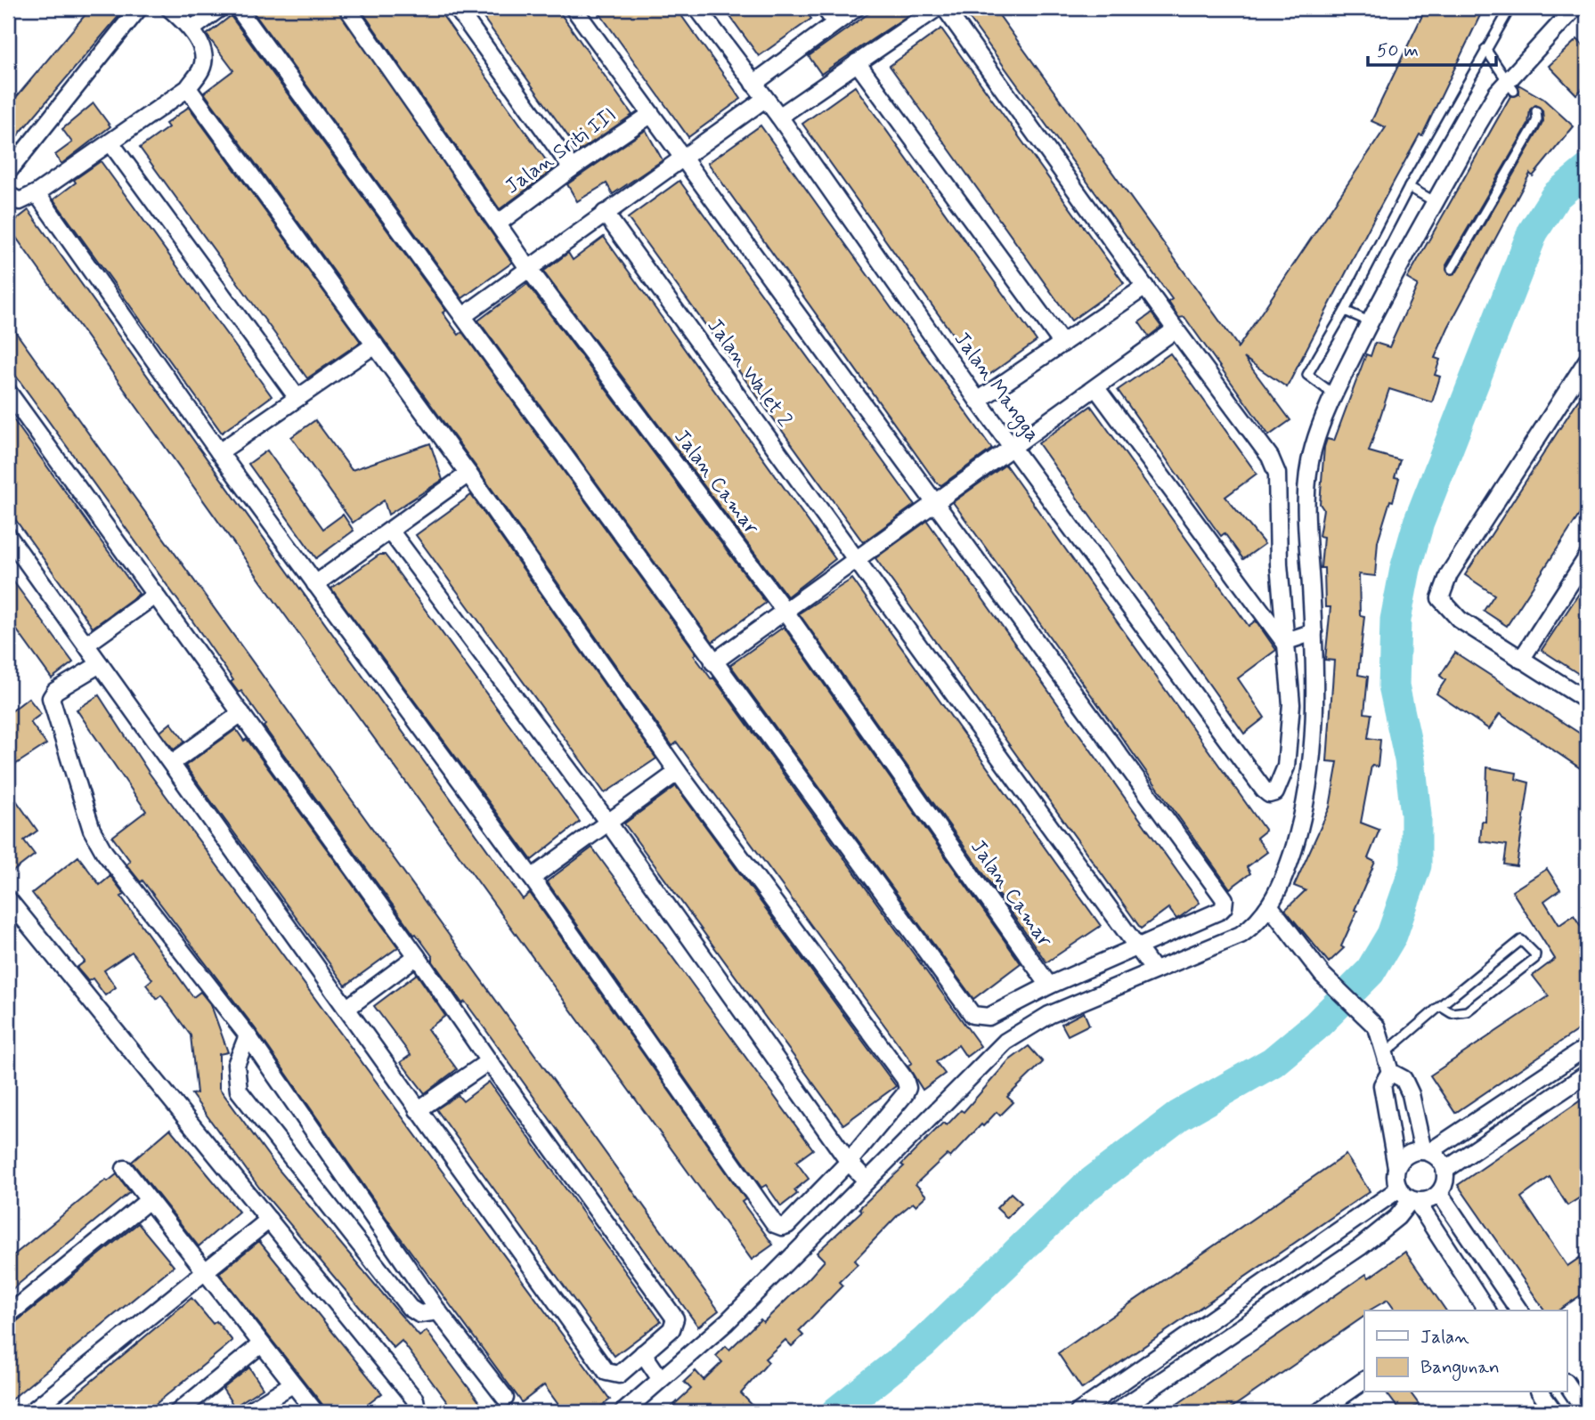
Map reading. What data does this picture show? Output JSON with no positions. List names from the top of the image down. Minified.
{"streets":{"street":["Jalan Sriti III","Jalan Walet 2","Jalan Mangga","Jalan Camar"]},"crossings":[["Jalan Sriti III","Jalan Camar"]],"legend":["Jalan","Bangunan"],"scale_bar":"50 m"}
